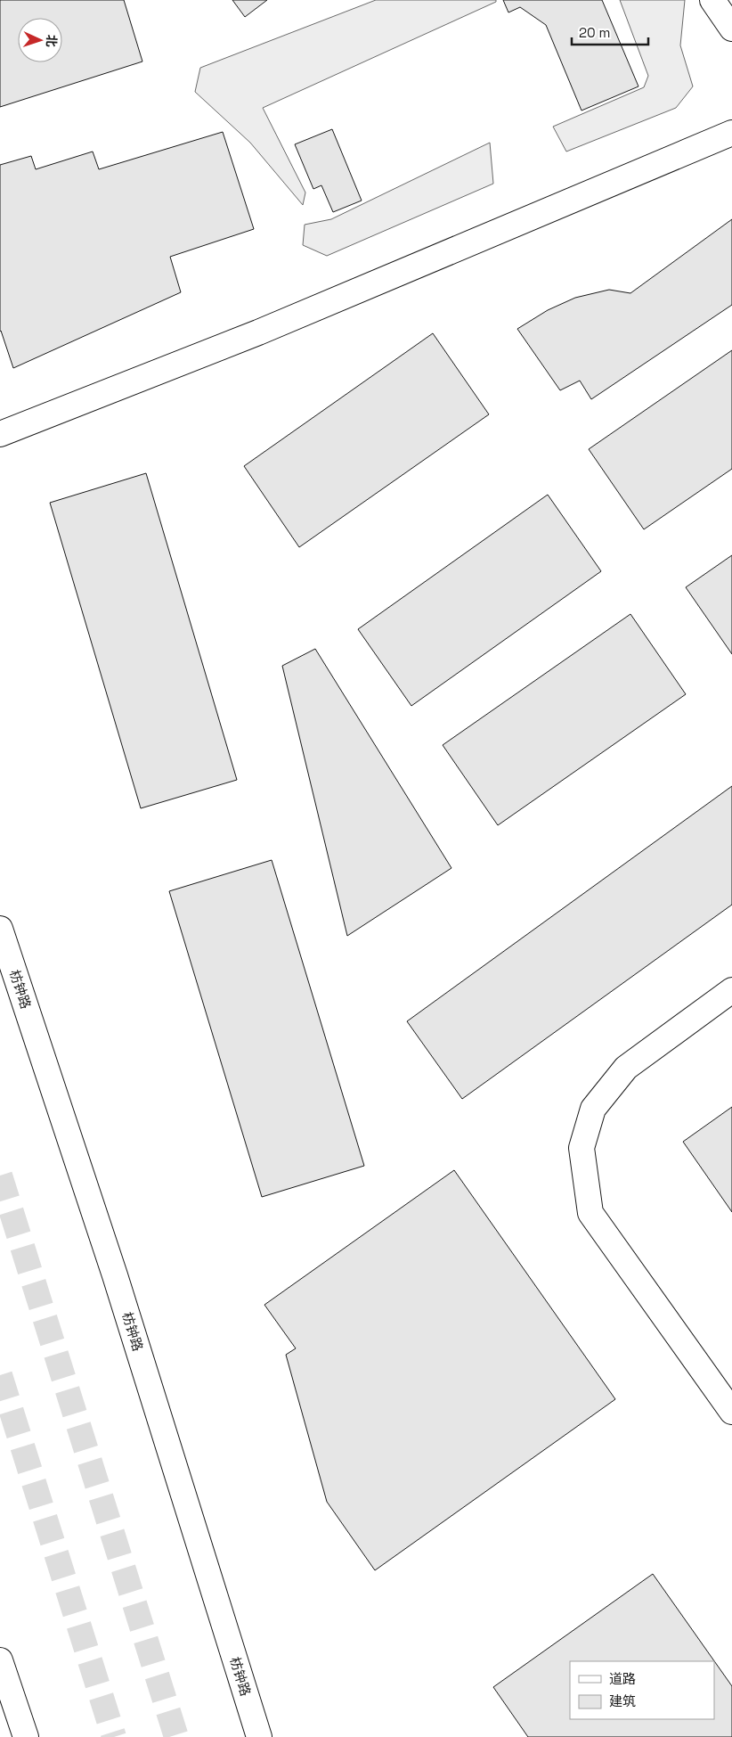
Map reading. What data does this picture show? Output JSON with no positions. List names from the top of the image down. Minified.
{"streets":{"main road":["枋钟路"]},"legend":["道路","建筑"],"scale_bar":"20 m","north":"right"}
